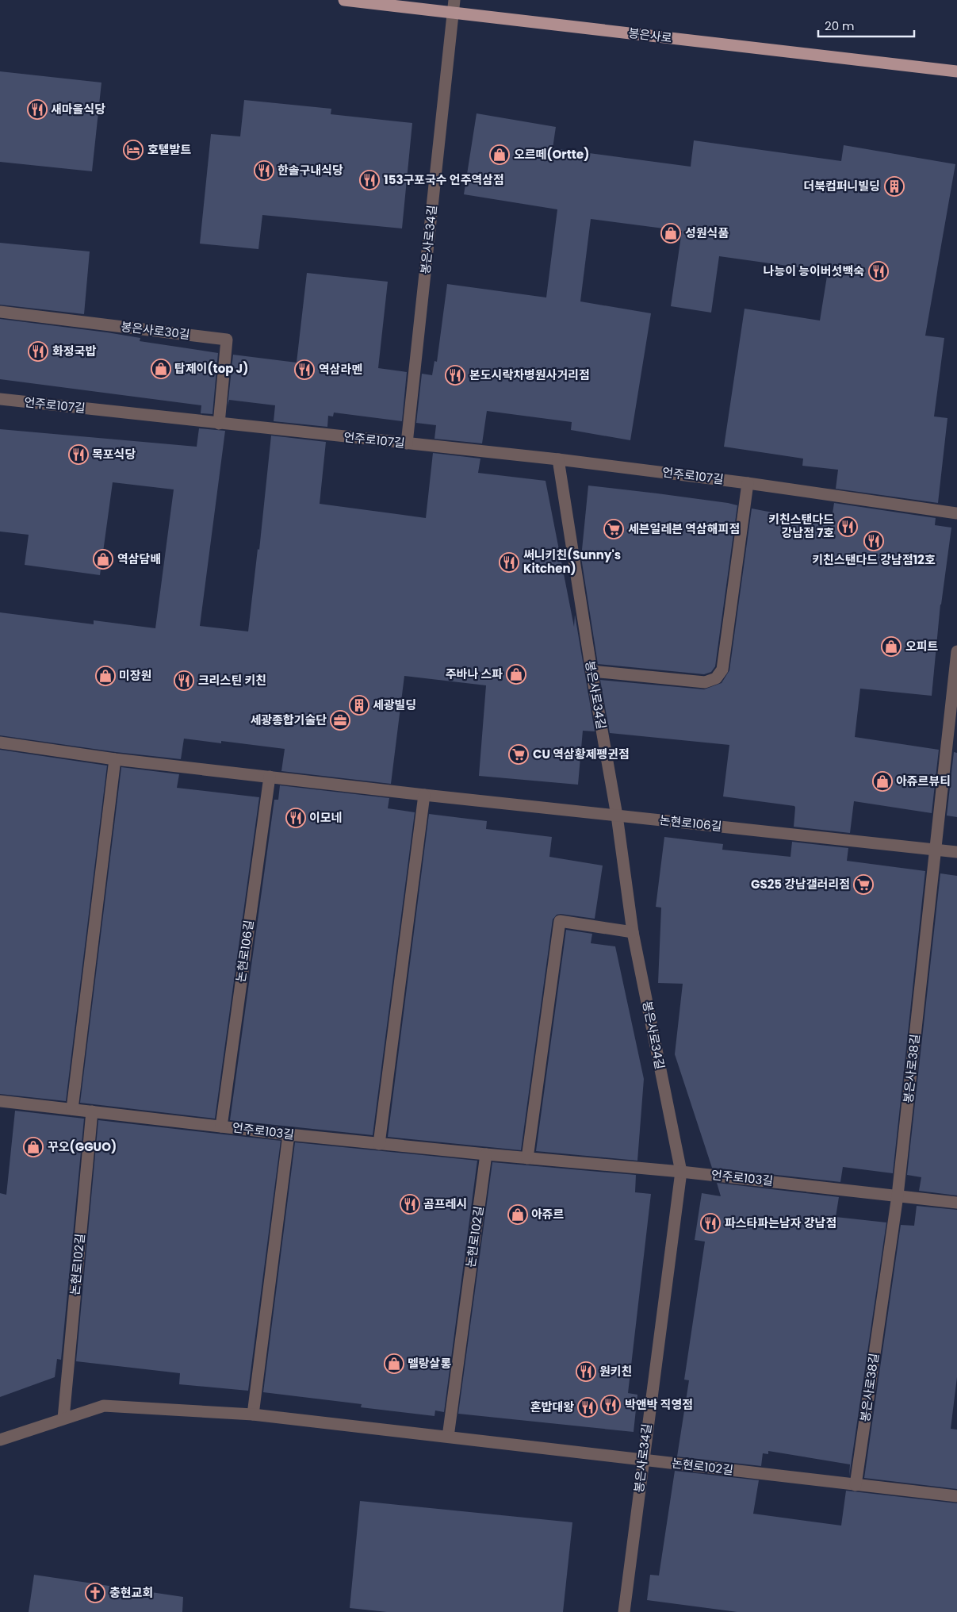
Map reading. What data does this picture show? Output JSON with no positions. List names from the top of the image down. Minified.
{"streets":{"main road":["봉은사로"],"street":["봉은사로34길","봉은사로30길","언주로107길","논현로106길","봉은사로38길","언주로103길","논현로102길"]},"crossings":[["봉은사로","봉은사로34길"],["봉은사로34길","언주로107길"],["봉은사로34길","논현로106길"],["봉은사로34길","언주로103길"],["봉은사로34길","논현로102길"],["봉은사로30길","언주로107길"],["논현로106길","봉은사로38길"],["논현로106길","언주로103길"],["봉은사로38길","언주로103길"],["봉은사로38길","논현로102길"],["언주로103길","논현로102길"]],"places":{"restaurant":["새마을식당","한솔구내식당","153구포국수 언주역삼점","나능이 능이버섯백숙","화정국밥","역삼라멘","본도시락차병원사거리점","목포식당","키친스탠다드 강남점 7호","키친스탠다드 강남점12호","써니키친(Sunny's Kitchen)","크리스틴 키친","이모네","곰프레시","파스타파는남자 강남점","원키친","박앤박 직영점","혼밥대왕"],"hotel":["호텔발트"],"shop":["오르떼(Ortte)","성원식품","탑제이(top J)","역삼담배","오피트","주바나 스파","미장원","아쥬르뷰티","꾸오(GGUO)","아쥬르","멜랑살롱"],"building":["더북컴퍼니빌딩","세광빌딩"],"supermarket":["세븐일레븐 역삼해피점","CU 역삼황제펭귄점","GS25 강남갤러리점"],"office":["세광종합기술단"],"church":["충현교회"]},"scale_bar":"20 m"}
